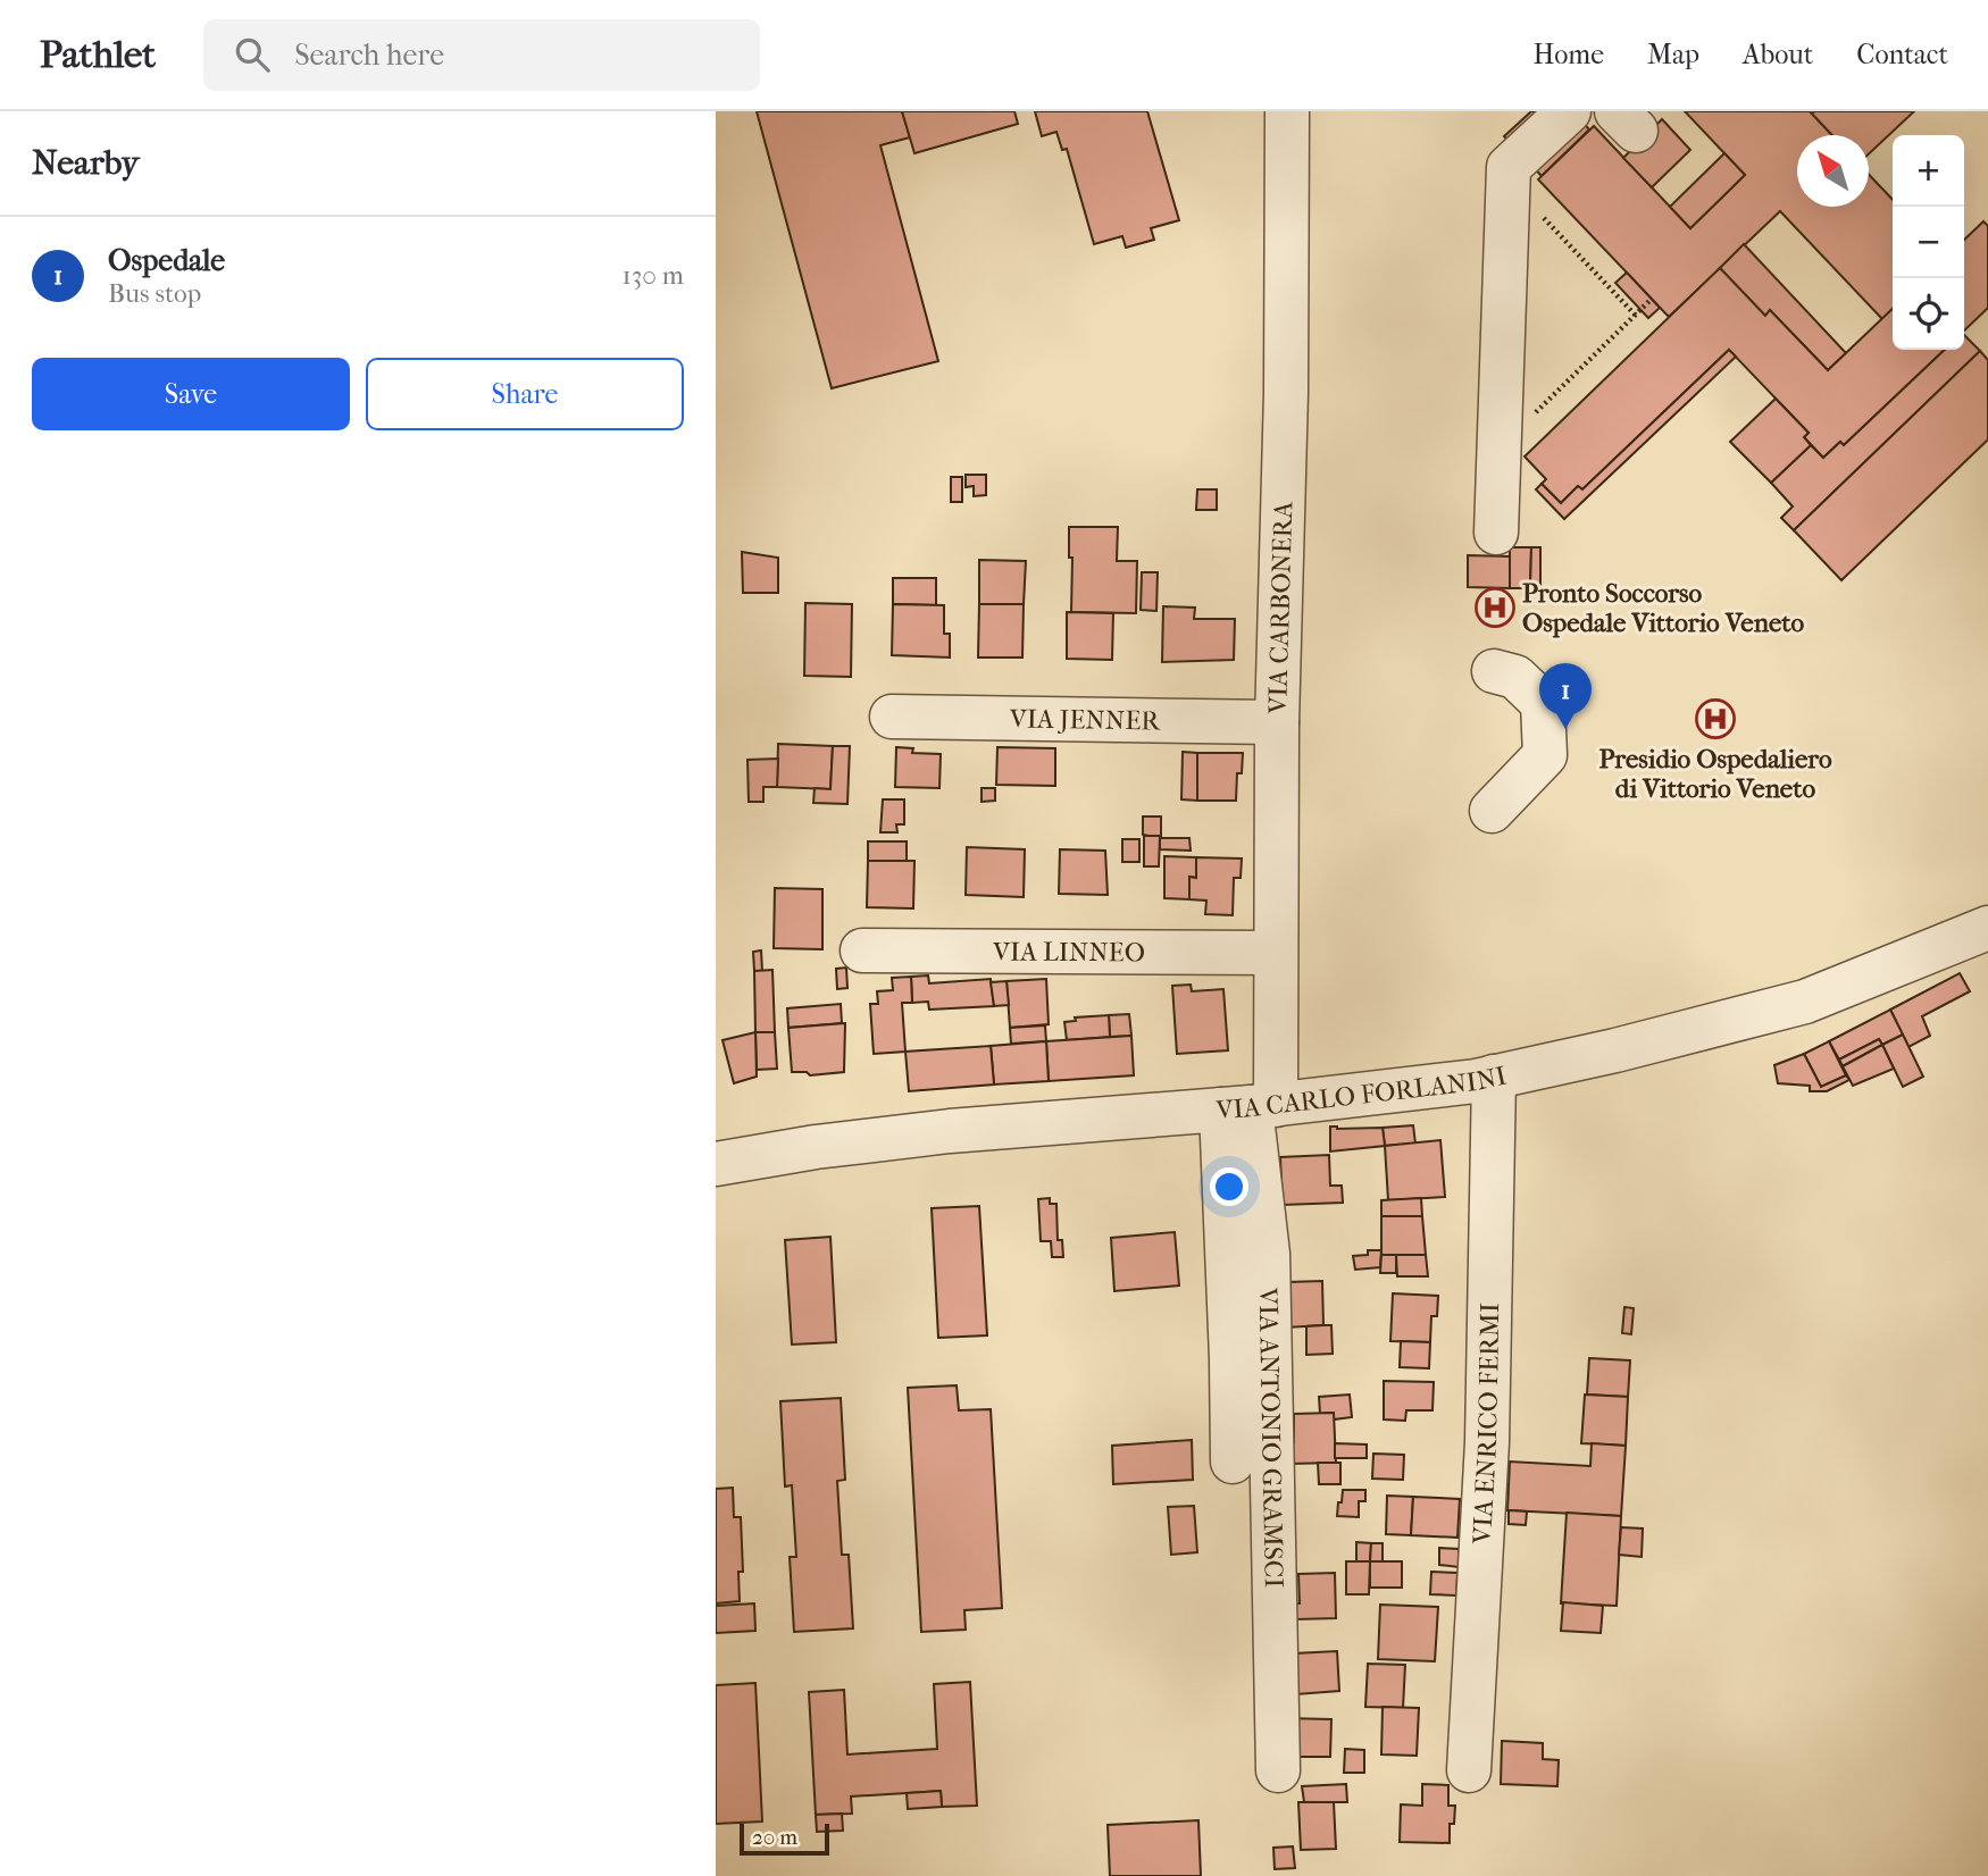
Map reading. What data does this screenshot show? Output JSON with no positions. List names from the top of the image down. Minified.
{"streets":{"street":["VIA CARBONERA","VIA JENNER","VIA LINNEO","VIA CARLO FORLANINI","VIA ENRICO FERMI","VIA ANTONIO GRAMSCI"]},"crossings":[["VIA CARBONERA","VIA JENNER"],["VIA CARBONERA","VIA LINNEO"],["VIA CARBONERA","VIA CARLO FORLANINI"],["VIA CARBONERA","VIA ANTONIO GRAMSCI"],["VIA CARLO FORLANINI","VIA ENRICO FERMI"],["VIA CARLO FORLANINI","VIA ANTONIO GRAMSCI"]],"places":{"hospital":["Pronto Soccorso Ospedale Vittorio Veneto","Presidio Ospedaliero di Vittorio Veneto"]},"scale_bar":"20 m","north":"top left","page":{"header":"Pathlet","search":"Search here","nav":["Home","Map","About","Contact"],"heading":"Nearby","map_buttons":["+","−"],"list":[{"mark":"1","name":"Ospedale","note":"Bus stop","value":"130 m"}],"buttons":["Save","Share"],"pins":"1","scale":"20 m"}}
